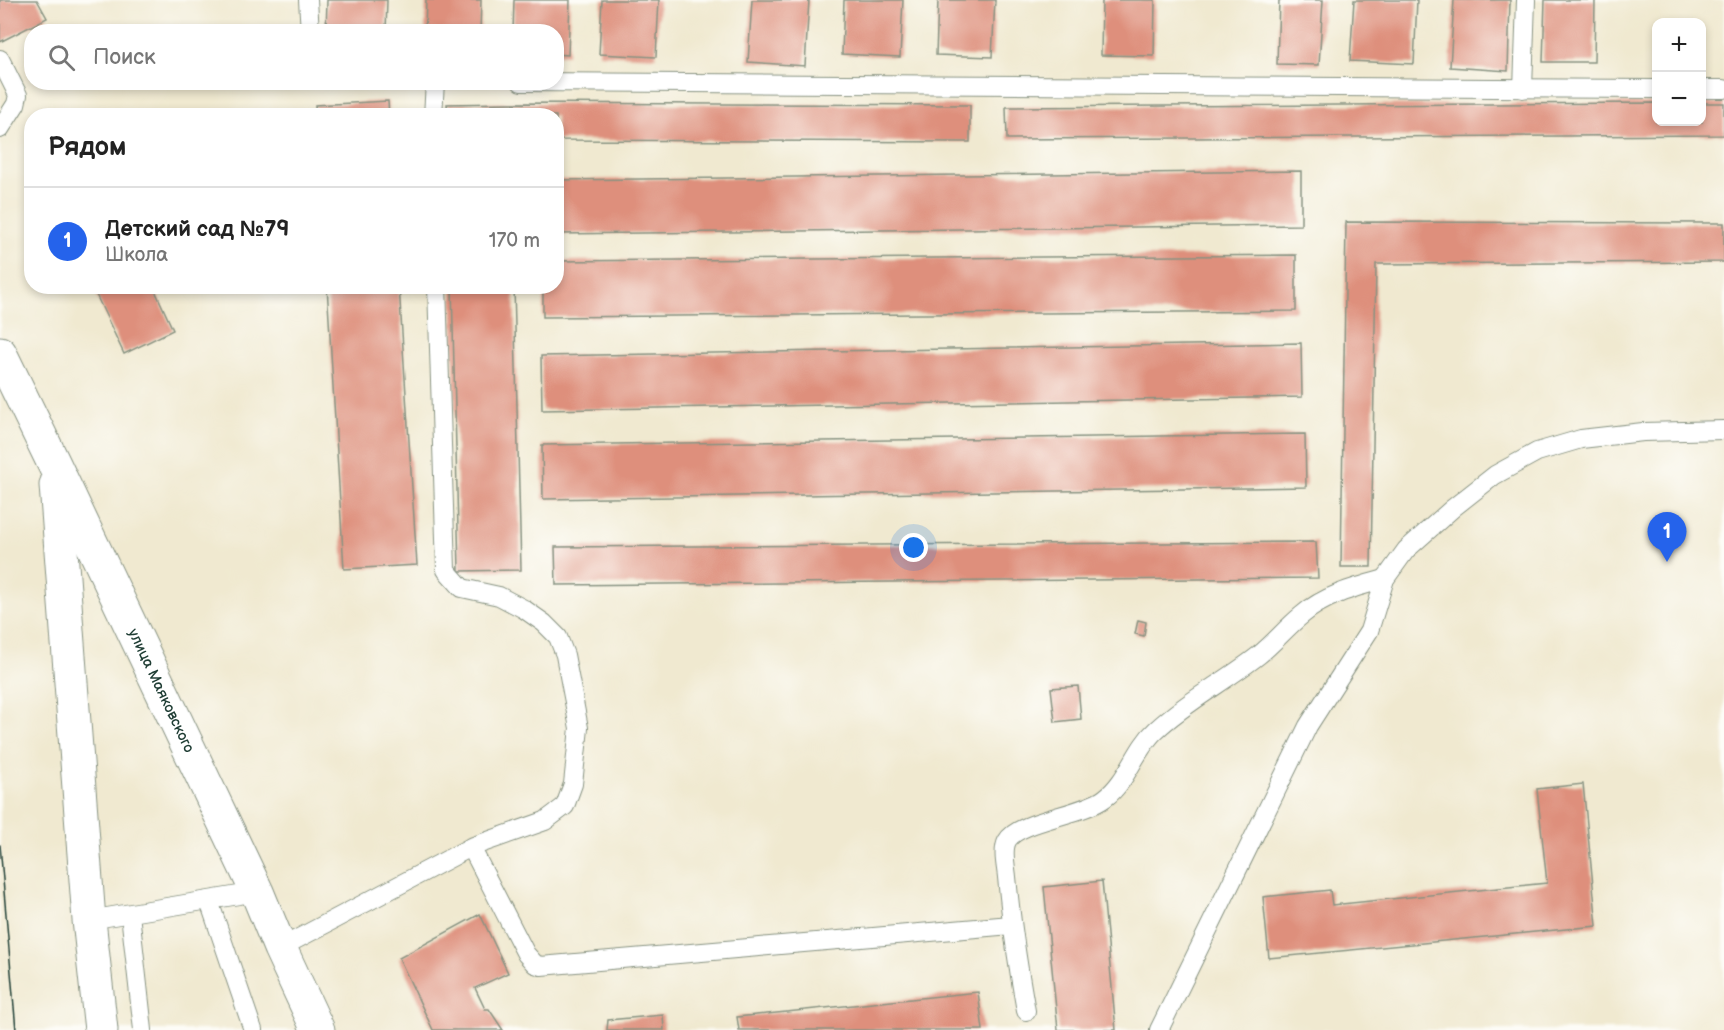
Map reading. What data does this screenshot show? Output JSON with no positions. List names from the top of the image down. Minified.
{"streets":{"main road":["улица Маяковского"]},"page":{"map_buttons":["+","−"],"search":"Поиск","heading":"Рядом","list":[{"mark":"1","name":"Детский сад №79","note":"Школа","value":"170 m"}],"pins":"1"}}
